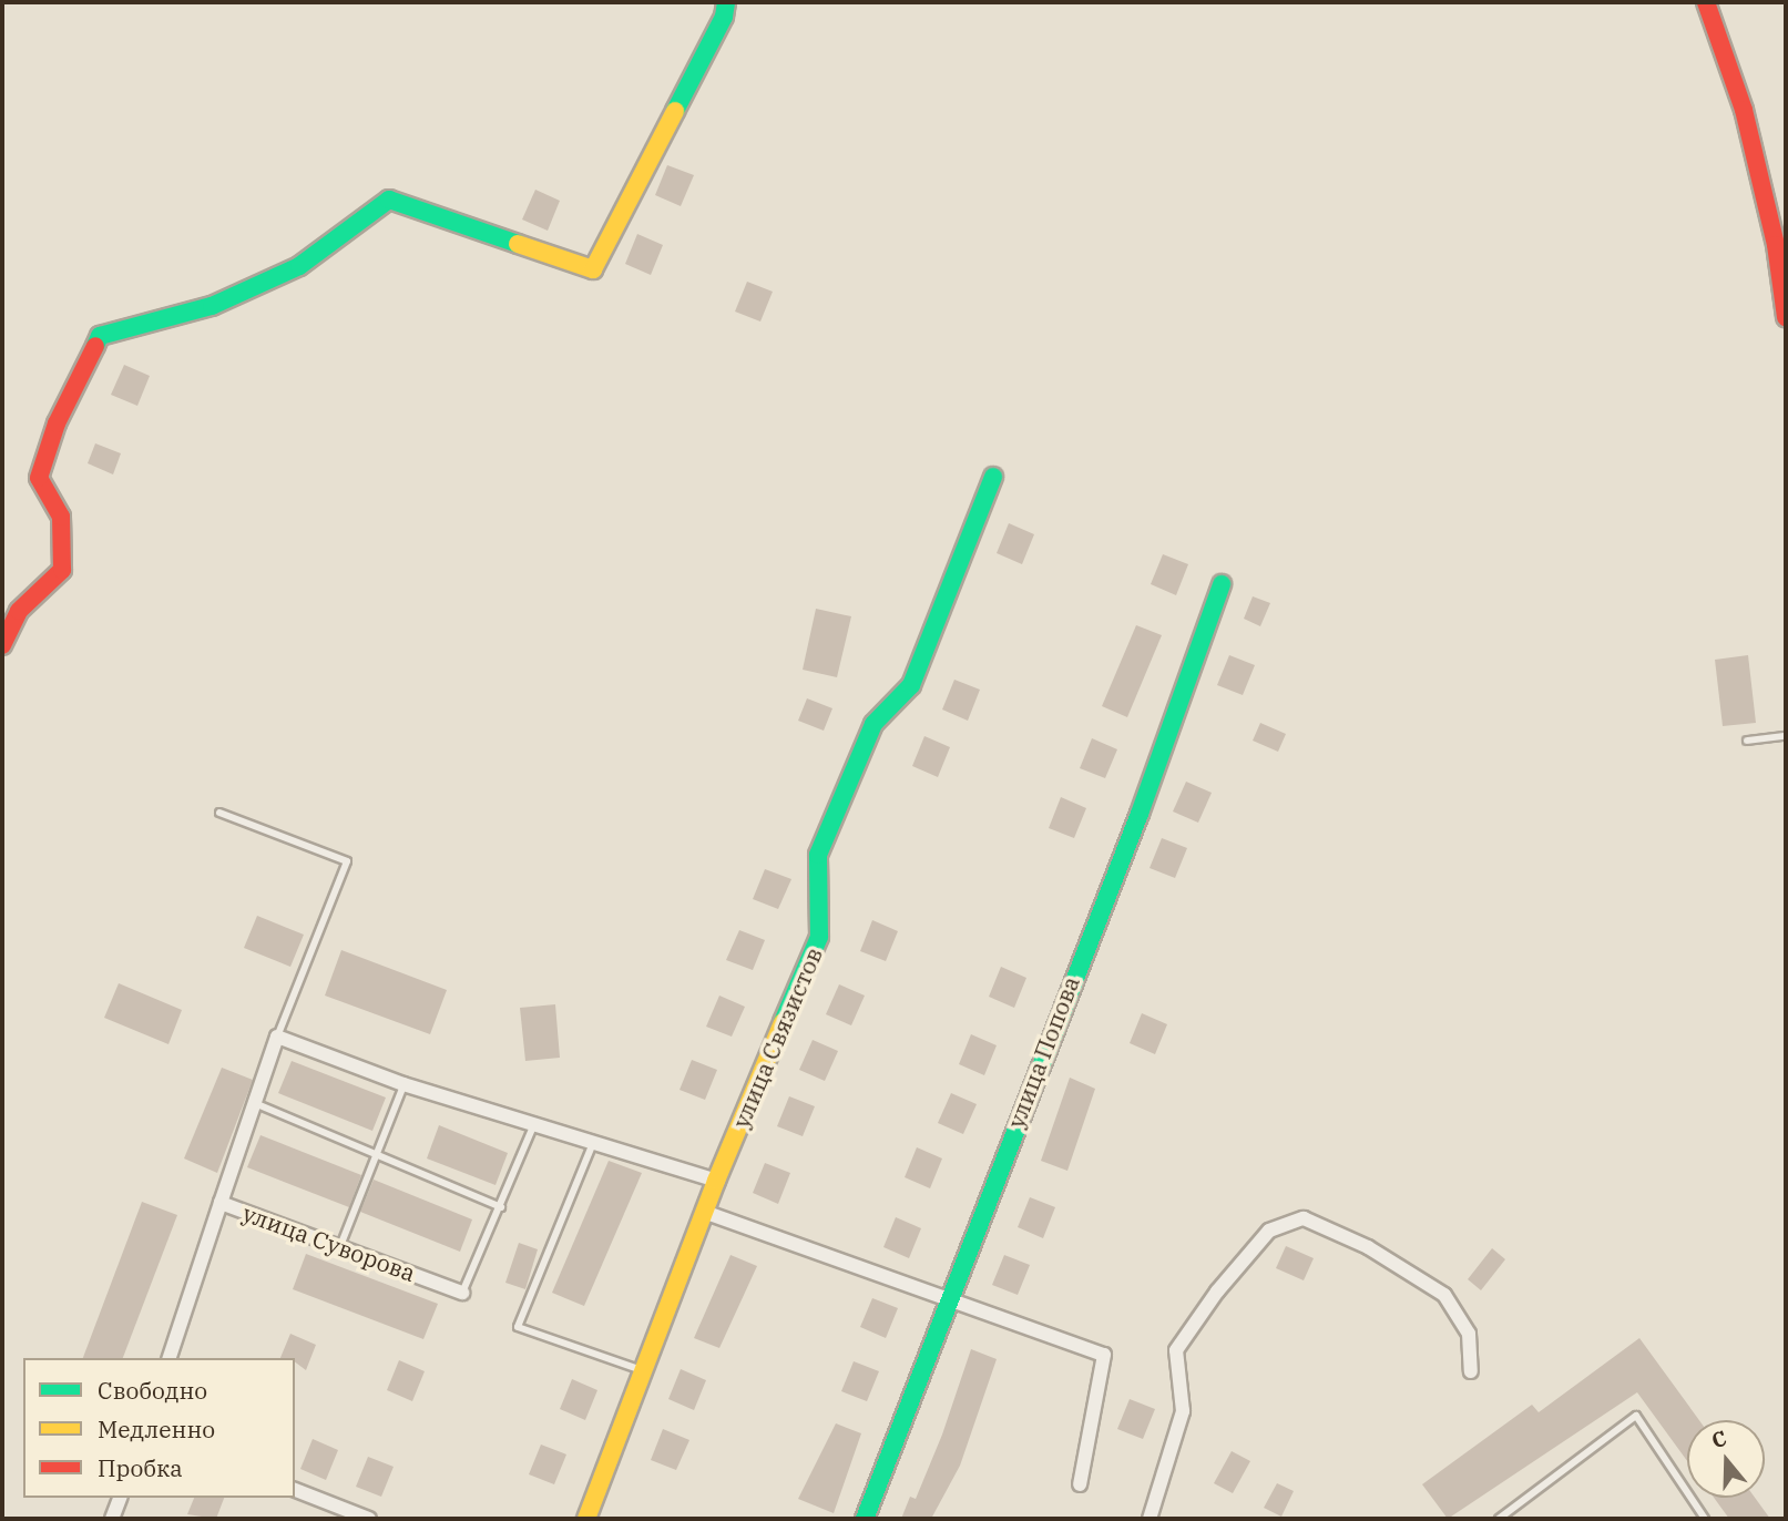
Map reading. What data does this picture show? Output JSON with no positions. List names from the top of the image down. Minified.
{"streets":{"street":["улица Связистов","улица Попова","улица Суворова"]},"legend":["Свободно","Медленно","Пробка"],"north":"top"}
